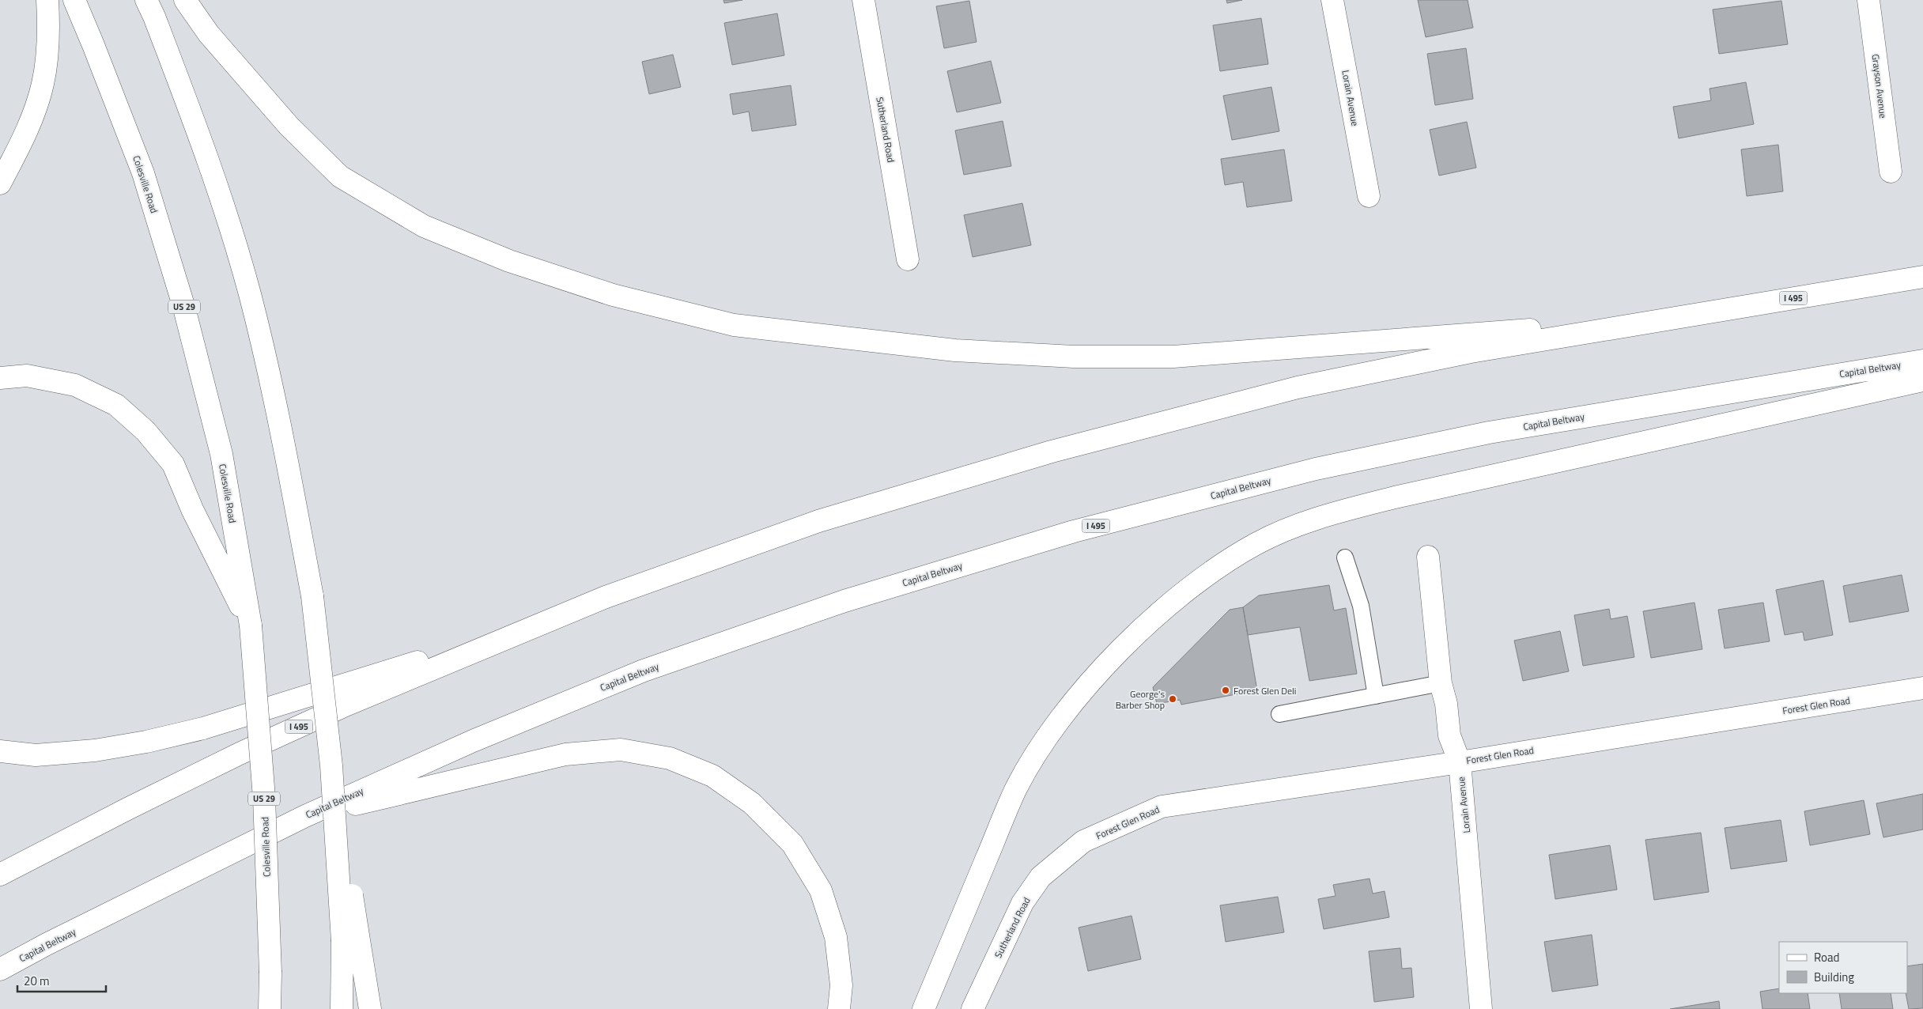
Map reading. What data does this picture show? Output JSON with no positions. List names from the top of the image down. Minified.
{"streets":{"main road":["Grayson Avenue","Lorain Avenue","Sutherland Road","Colesville Road","I 495","US 29","Capital Beltway","Forest Glen Road"]},"crossings":[["Lorain Avenue","Forest Glen Road"],["Sutherland Road","Forest Glen Road"]],"places":["Forest Glen Deli","George's Barber Shop"],"legend":["Road","Building"],"scale_bar":"20 m"}
